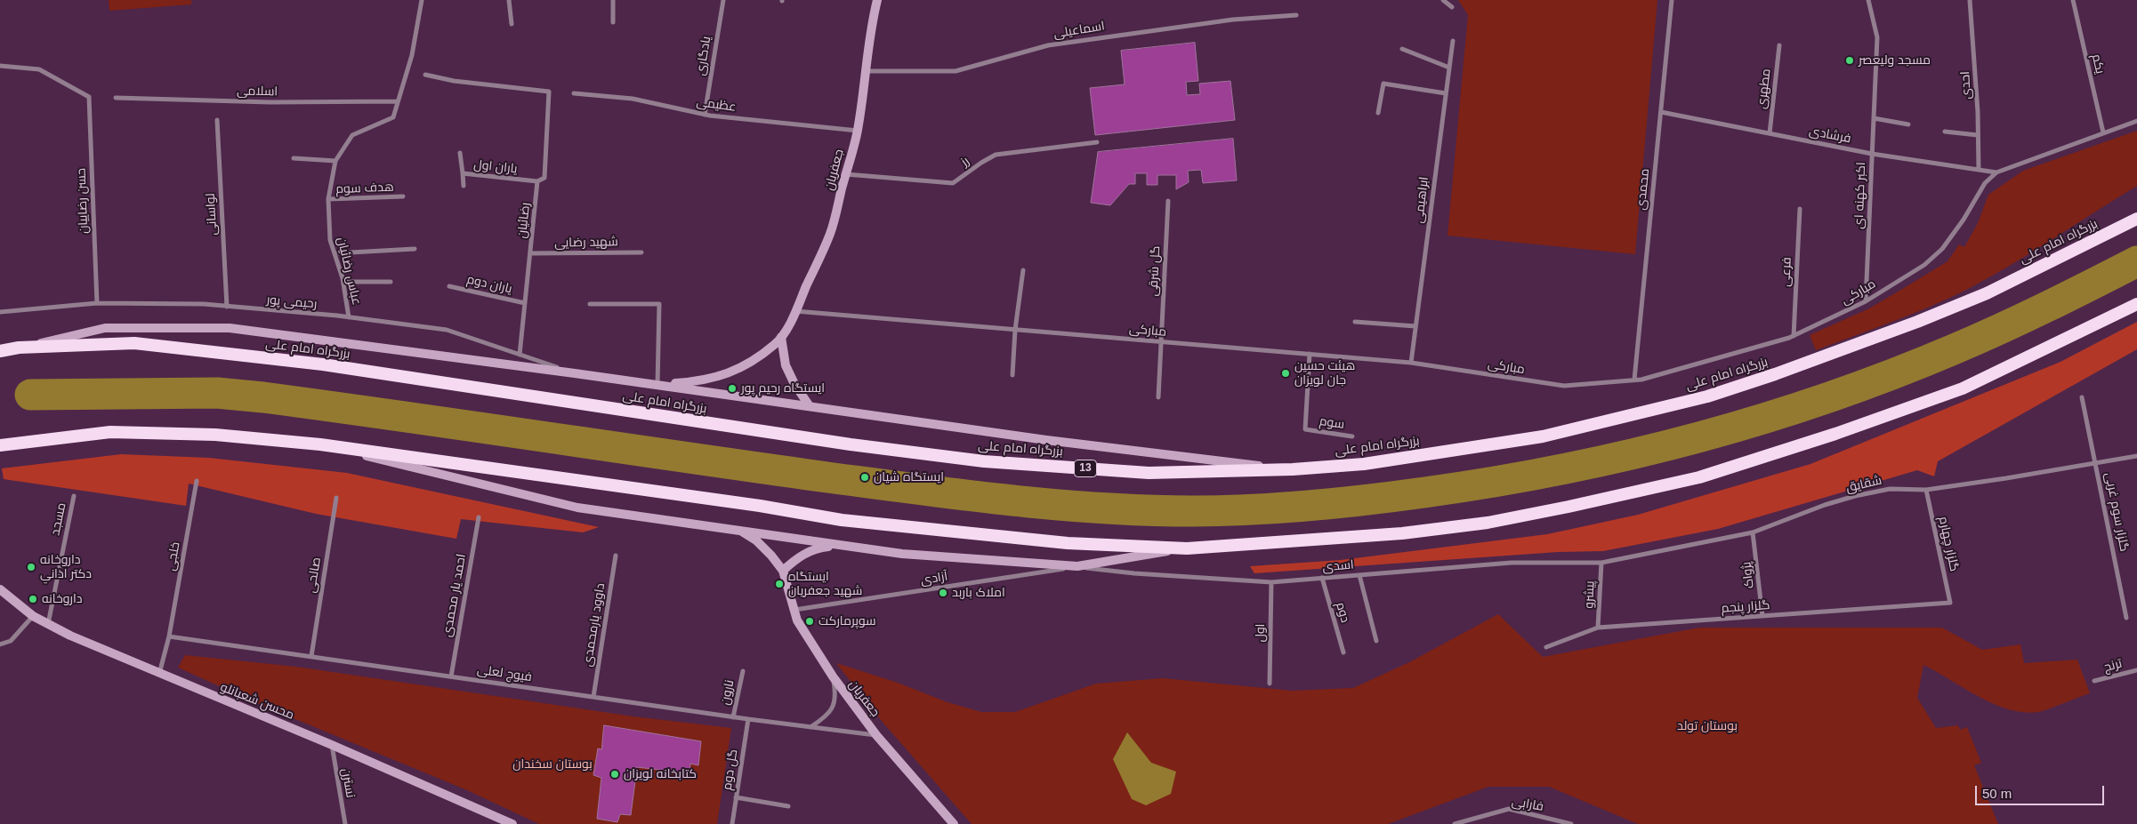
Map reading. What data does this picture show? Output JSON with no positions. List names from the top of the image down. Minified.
{"streets":{"highway":["بزرگراه امام علی","13"],"main road":["جعفریان","محسن شعبانلو"],"street":["اسماعیلی","یادگاری","یکم","احدی","مطهری","اسلامی","عظیمی","فرشادی","رز","یاران اول","هدف سوم","محمدی","اکبر کهنه ای","ابراهیمی","حسن رضاییان","لواسانی","رضائیان","شهید رضایی","عباس رضائیان","گل شرقی","فرعی","یاران دوم","مبارکی","رحیمی پور","سوم","شقایق","گلزار سوم غربی","مسجد","گلزار چهارم","خلجی","اسدی","صالحی","پژواک","آزادی","پیشرو","احمد یار محمدی","گلزار پنجم","دوم","داوود یارمحمدی","اول","ترنج","فیوج لعلی","نارون","گل دوم","نسترن","فارابی"]},"crossings":[["اسماعیلی","جعفریان"],["یادگاری","عظیمی"],["یکم","مبارکی"],["احدی","فرشادی"],["مطهری","فرشادی"],["اسلامی","عباس رضائیان"],["عظیمی","جعفریان"],["فرشادی","محمدی"],["فرشادی","اکبر کهنه ای"],["فرشادی","مبارکی"],["رز","جعفریان"],["یاران اول","رضائیان"],["جعفریان","مبارکی"],["جعفریان","آزادی"],["جعفریان","فیوج لعلی"],["هدف سوم","عباس رضائیان"],["محمدی","مبارکی"],["اکبر کهنه ای","مبارکی"],["ابراهیمی","مبارکی"],["حسن رضاییان","رحیمی پور"],["لواسانی","رحیمی پور"],["رضائیان","شهید رضایی"],["رضائیان","یاران دوم"],["رضائیان","رحیمی پور"],["عباس رضائیان","رحیمی پور"],["گل شرقی","مبارکی"],["فرعی","مبارکی"],["مبارکی","سوم"],["شقایق","گلزار سوم غربی"],["شقایق","گلزار چهارم"],["شقایق","اسدی"],["شقایق","پژواک"],["شقایق","پیشرو"],["مسجد","محسن شعبانلو"],["گلزار چهارم","گلزار پنجم"],["خلجی","فیوج لعلی"],["اسدی","آزادی"],["اسدی","پیشرو"],["اسدی","دوم"],["اسدی","اول"],["صالحی","فیوج لعلی"],["پژواک","گلزار پنجم"],["پیشرو","گلزار پنجم"],["احمد یار محمدی","فیوج لعلی"],["داوود یارمحمدی","فیوج لعلی"],["فیوج لعلی","نارون"],["فیوج لعلی","گل دوم"],["محسن شعبانلو","نسترن"]],"parks":["بوستان تولد","بوستان سخندان"],"places":["مسجد ولیعصر","هیئت حسین جان لویزان","ایستگاه رحیم پور","ایستگاه شیان","داروخانه دكتر اذاني","ایستگاه شهید جعفریان","املاک باربد","داروخانه","سوپرمارکت","کتابخانه لویزان"],"scale_bar":"50 m"}
